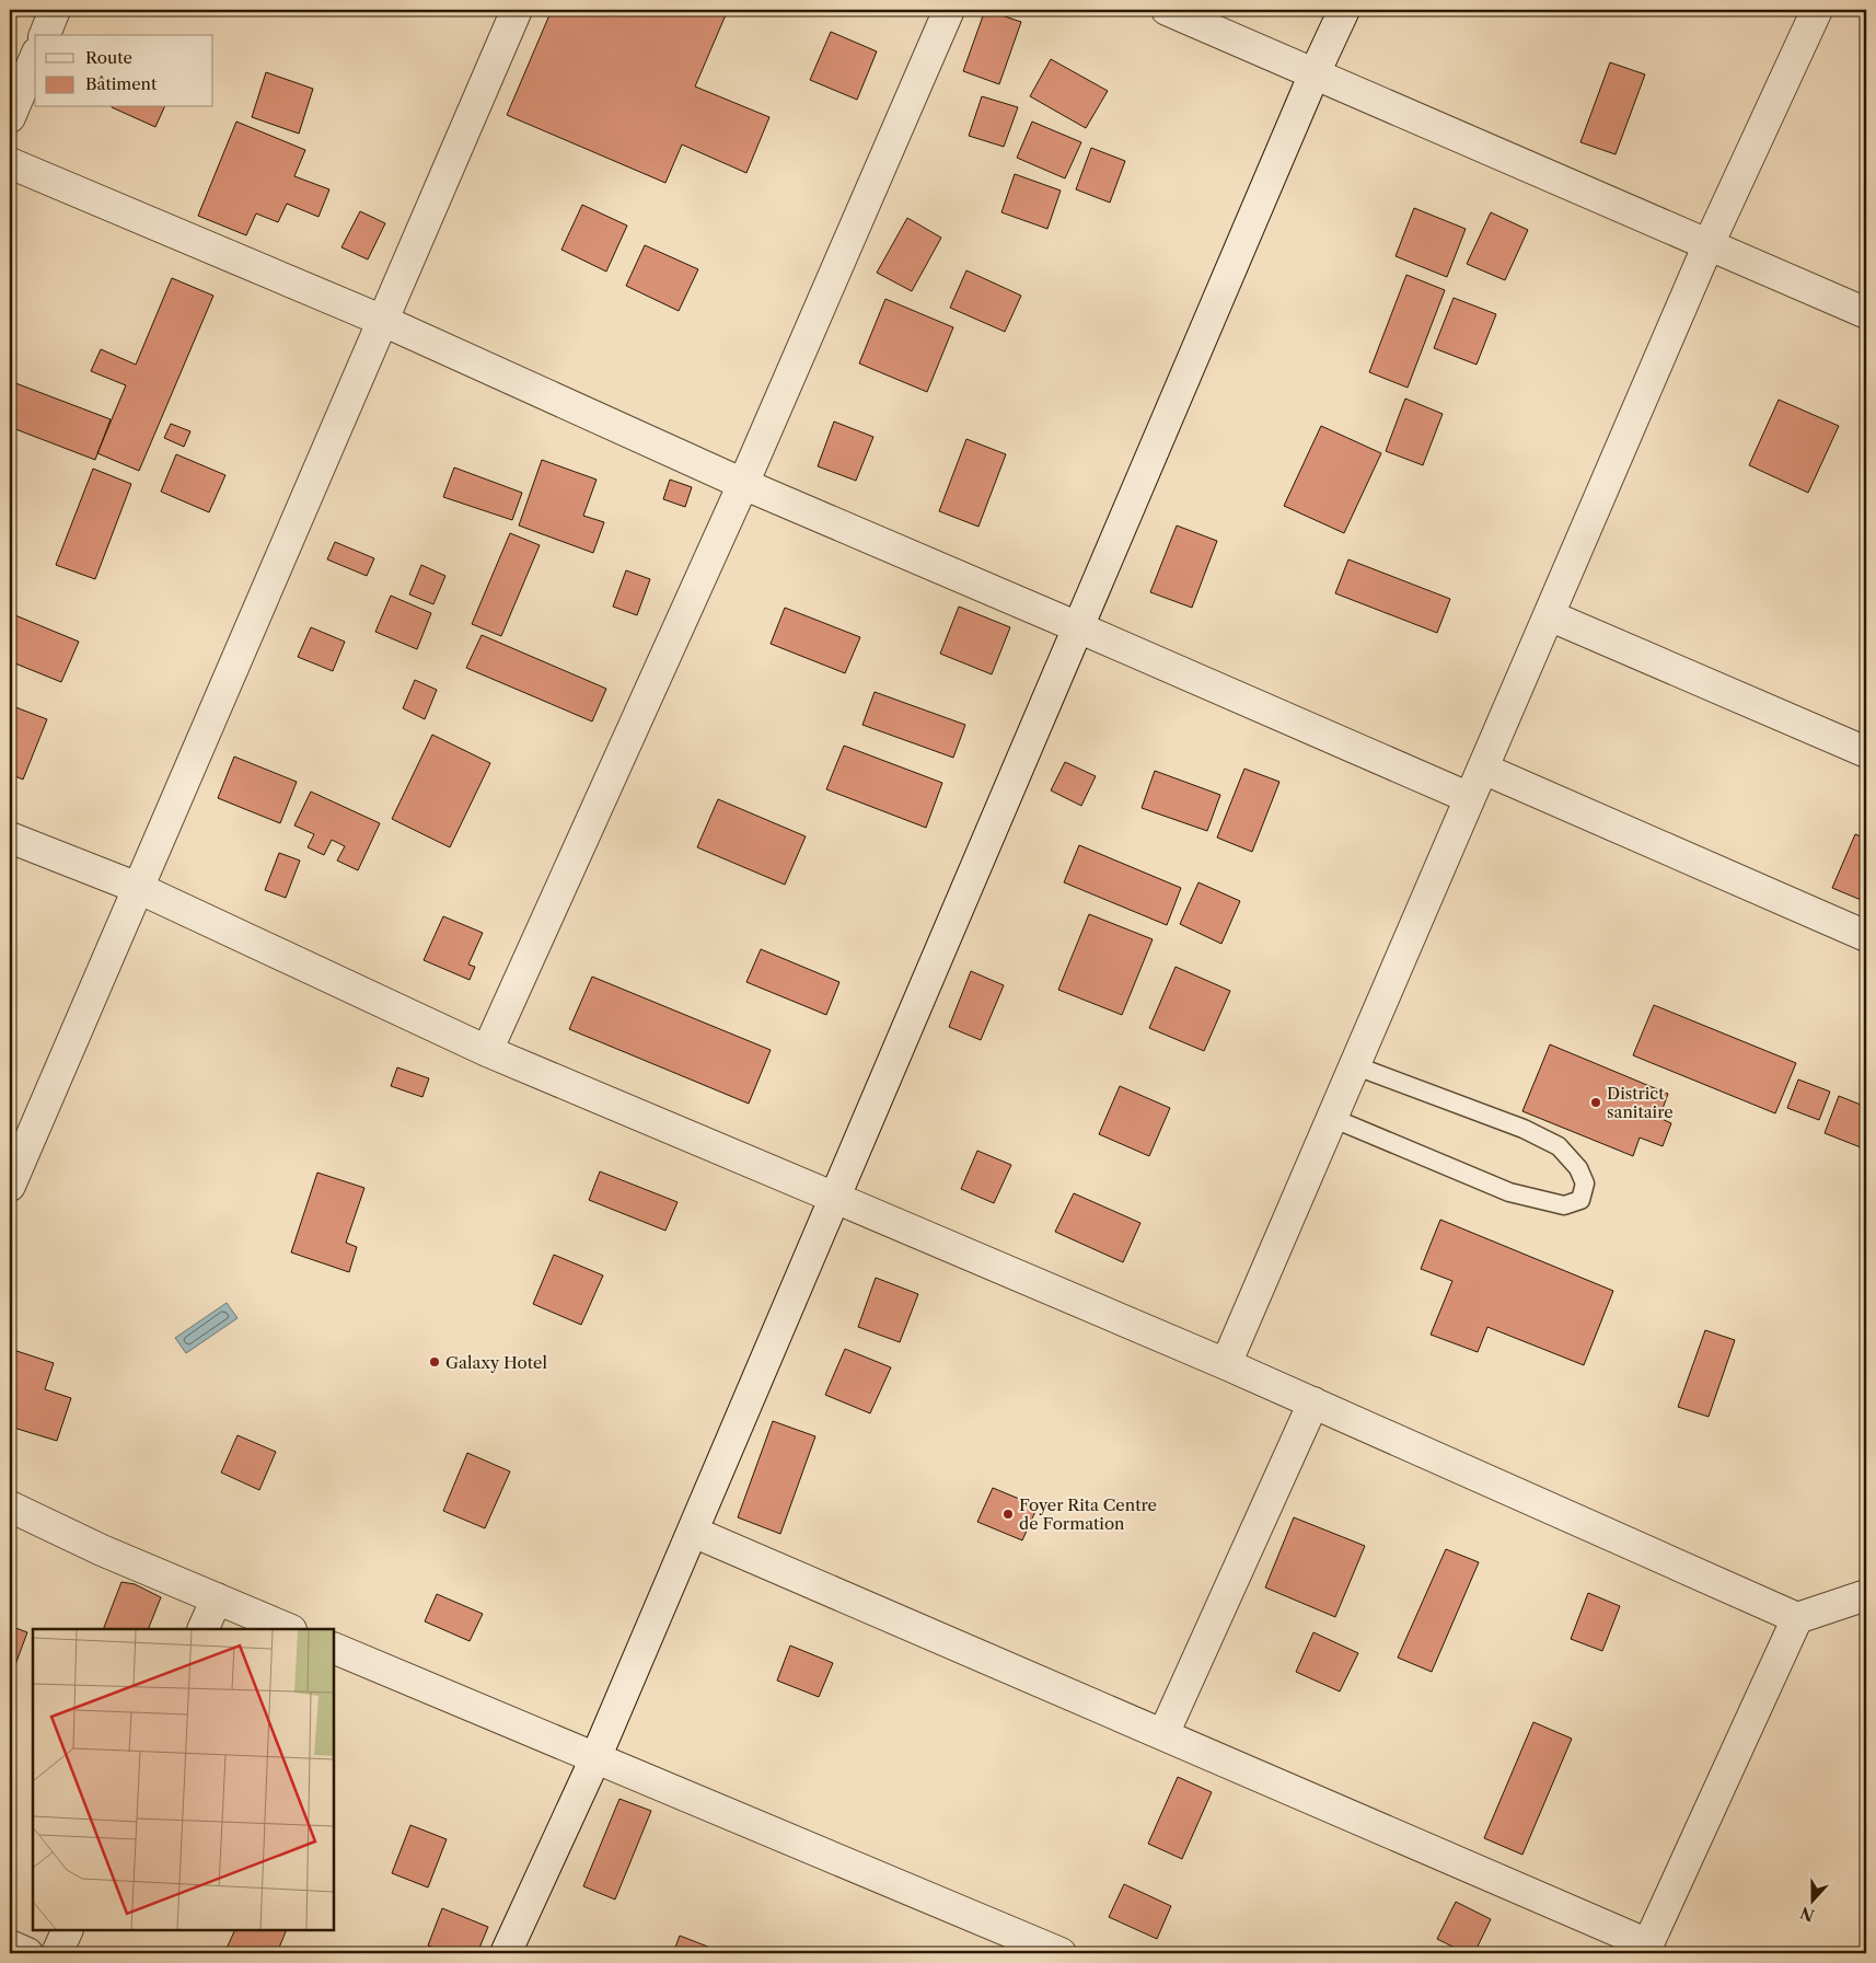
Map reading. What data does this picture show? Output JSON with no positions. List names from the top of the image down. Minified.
{"places":["District sanitaire","Galaxy Hotel","Foyer Rita Centre de Formation"],"legend":["Route","Bâtiment"],"north":"bottom"}
